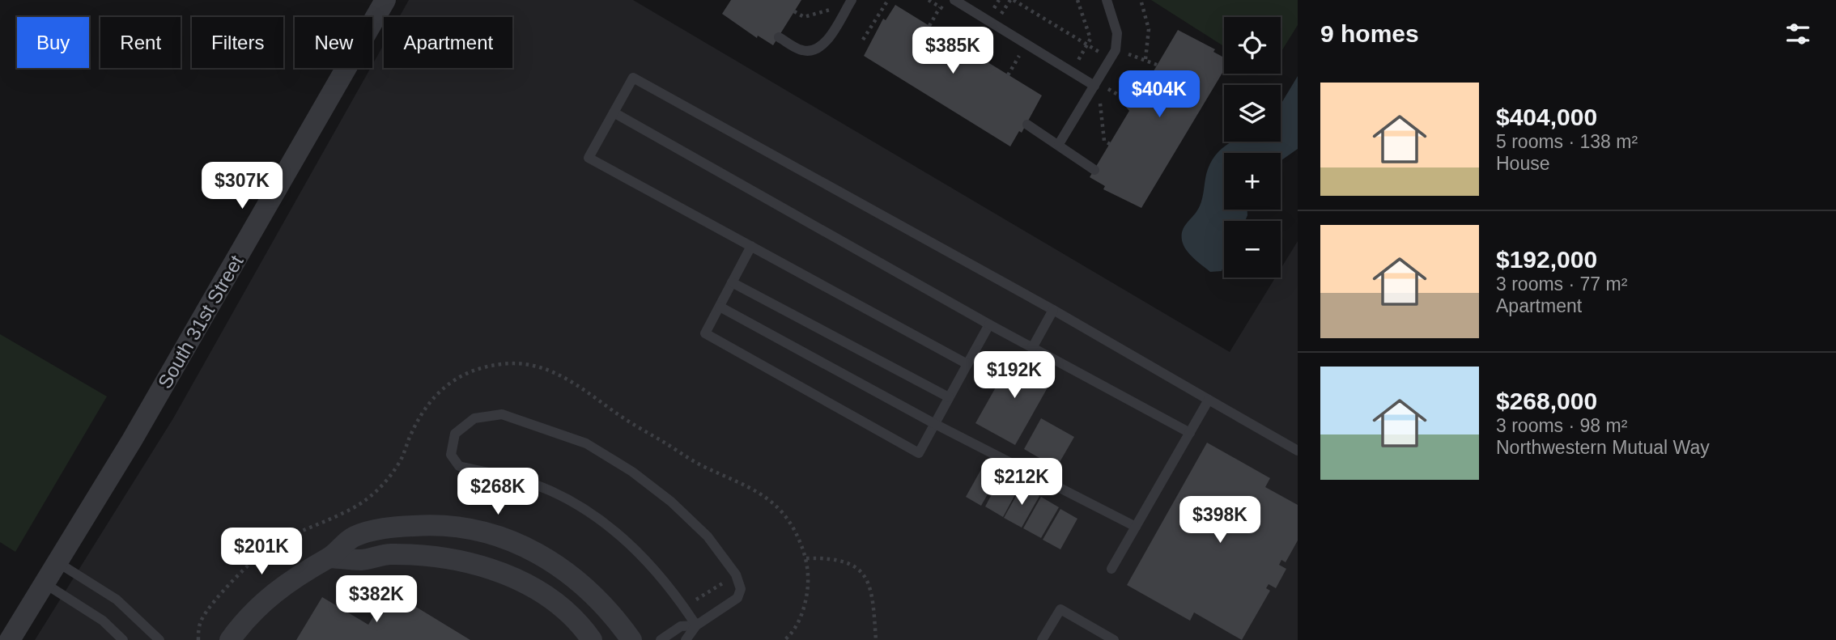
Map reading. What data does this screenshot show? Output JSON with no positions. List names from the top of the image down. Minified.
{"streets":{"street":["South 31st Street"]},"page":{"heading":"9 homes","map_buttons":["+","−"],"chip":["Buy","Rent","Filters","New","Apartment"],"price":["$385K","$404K","$307K","$192K","$212K","$268K","$398K","$201K","$382K"],"list":[{"name":"$404,000","note":"5 rooms · 138 m² · House"},{"name":"$192,000","note":"3 rooms · 77 m² · Apartment"},{"name":"$268,000","note":"3 rooms · 98 m² · Northwestern Mutual Way"}]}}
